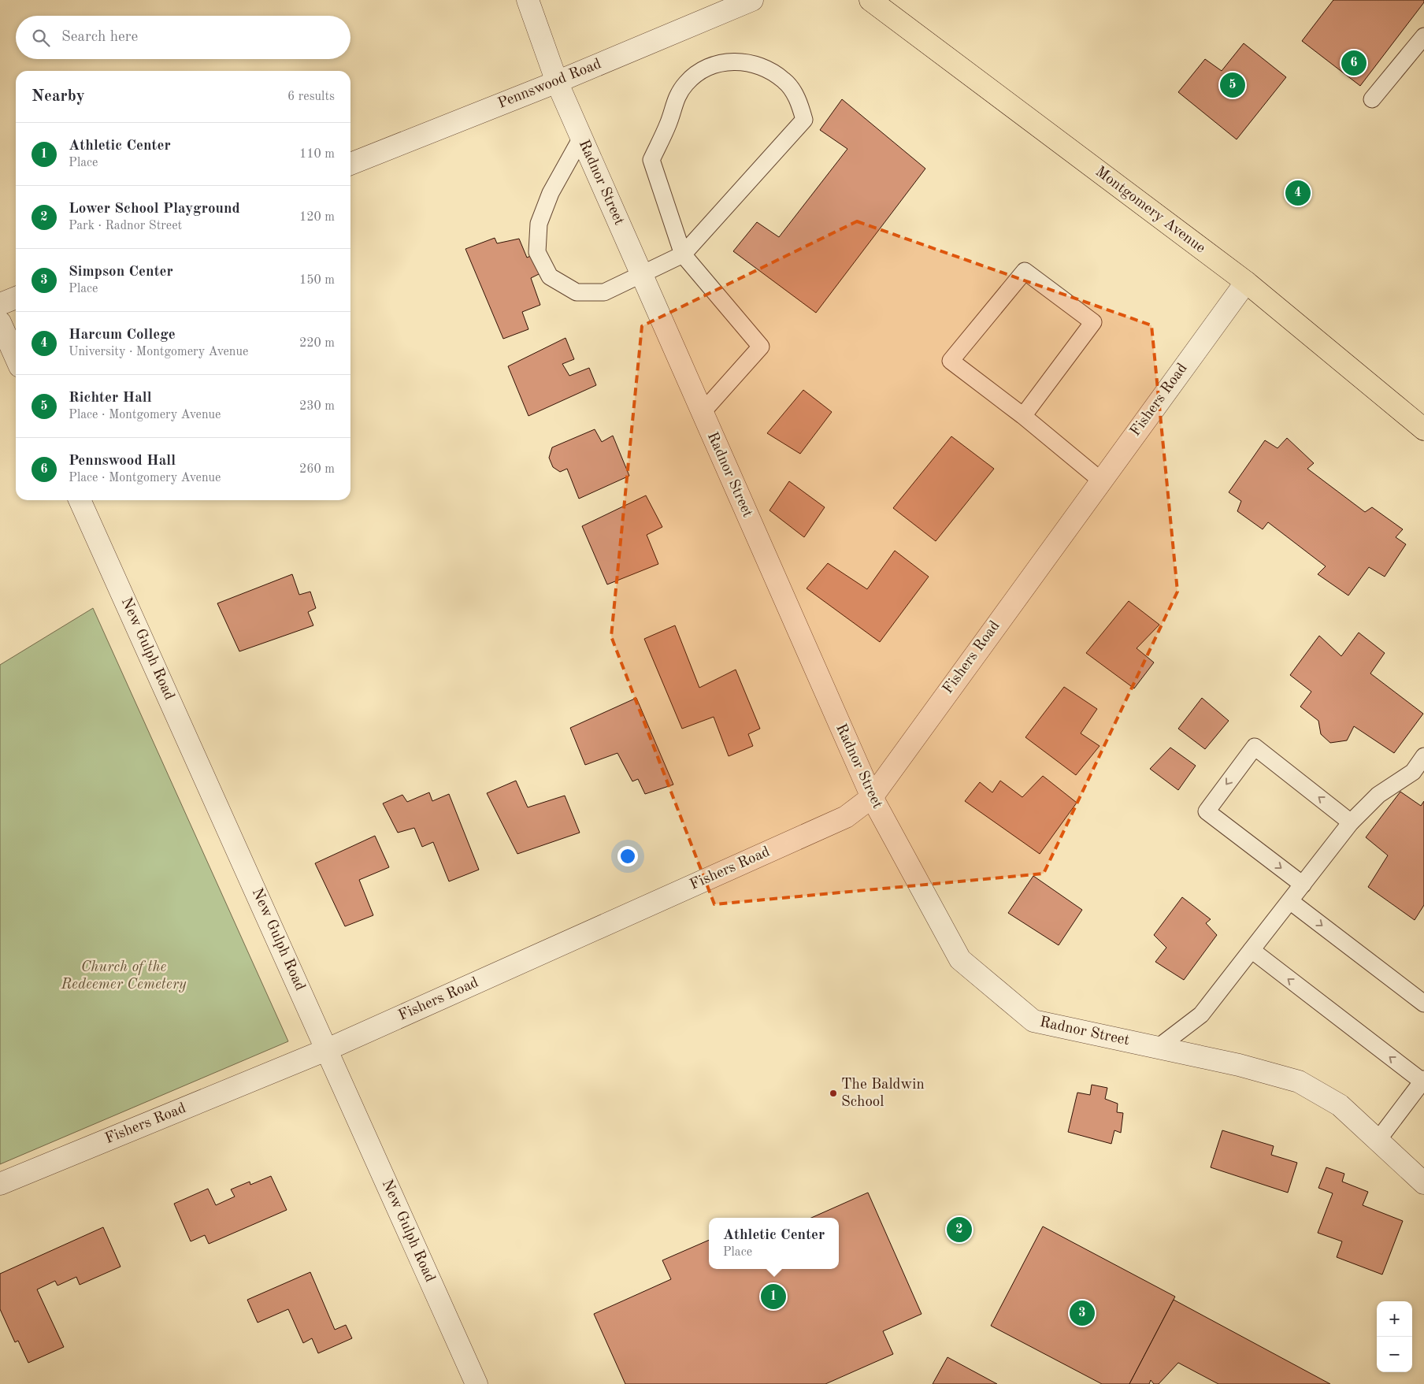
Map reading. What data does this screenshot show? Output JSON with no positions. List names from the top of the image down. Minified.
{"streets":{"main road":["Montgomery Avenue"],"street":["Pennswood Road","Radnor Street","Fishers Road","New Gulph Road"]},"crossings":[["Pennswood Road","Radnor Street"],["Radnor Street","Fishers Road"],["Montgomery Avenue","Fishers Road"],["Fishers Road","New Gulph Road"]],"parks":["Church of the Redeemer Cemetery"],"places":["The Baldwin School"],"page":{"search":"Search here","pins":["6","5","4","2","1","3"],"heading":["Nearby","6 results"],"list":[{"mark":"1","name":"Athletic Center","note":"Place","value":"110 m"},{"mark":"2","name":"Lower School Playground","note":"Park · Radnor Street","value":"120 m"},{"mark":"3","name":"Simpson Center","note":"Place","value":"150 m"},{"mark":"4","name":"Harcum College","note":"University · Montgomery Avenue","value":"220 m"},{"mark":"5","name":"Richter Hall","note":"Place · Montgomery Avenue","value":"230 m"},{"mark":"6","name":"Pennswood Hall","note":"Place · Montgomery Avenue","value":"260 m"}],"popup":["Athletic Center","Place"],"map_buttons":["+","−"]}}
